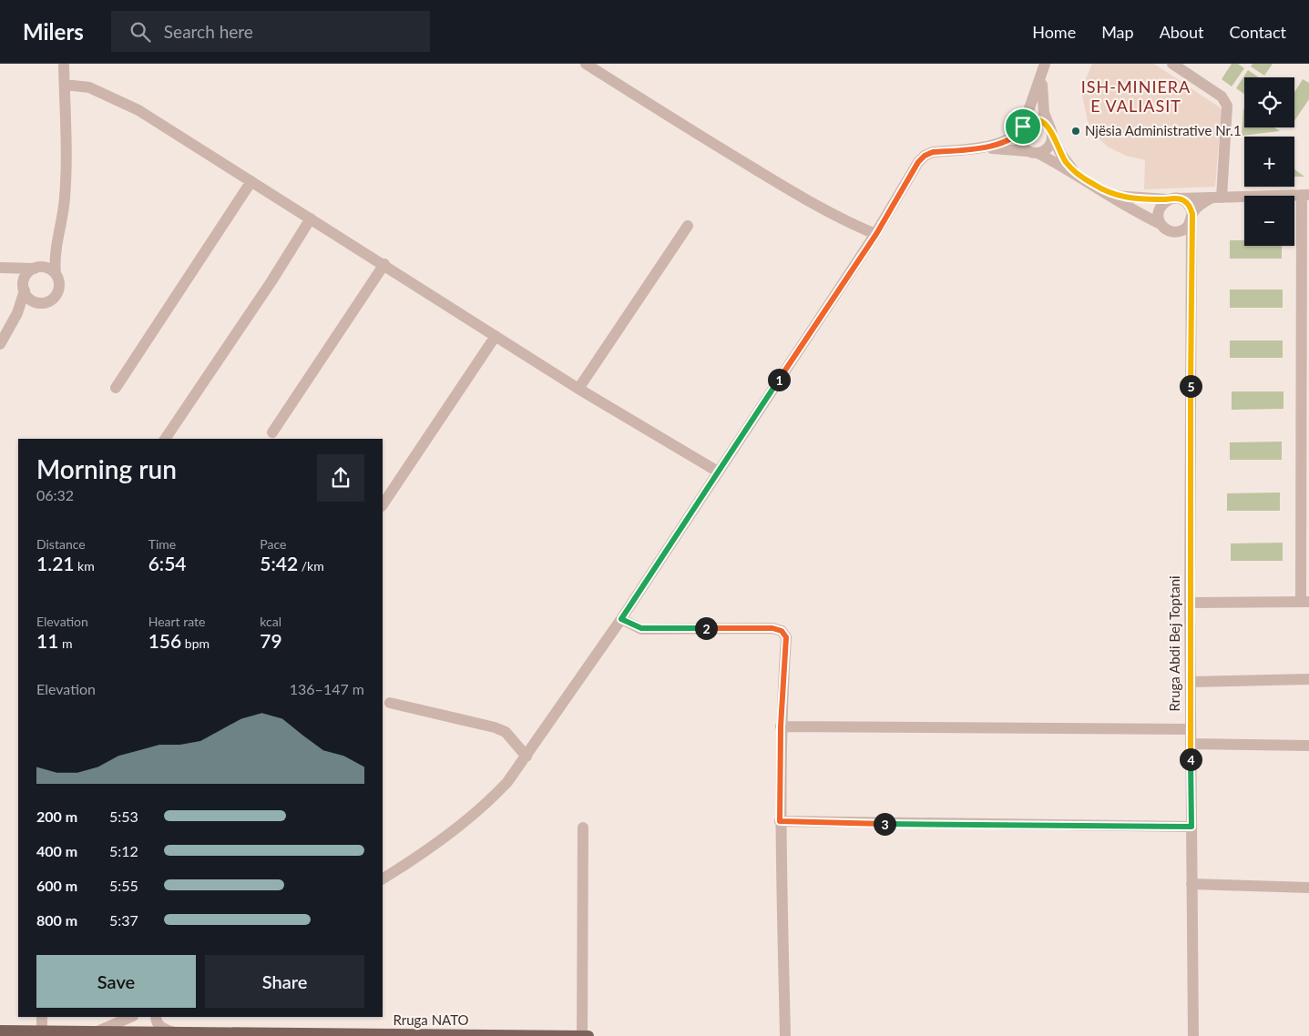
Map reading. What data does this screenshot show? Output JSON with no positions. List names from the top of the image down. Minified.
{"streets":{"main road":["Rruga NATO"],"street":["Rruga Abdi Bej Toptani"]},"districts":["ISH-MINIERA E VALIASIT"],"places":["Njësia Administrative Nr.1"],"page":{"header":"Milers","search":"Search here","nav":["Home","Map","About","Contact"],"map_buttons":["+","−"],"pins":["1","5","2","4","3"],"heading":["Morning run","06:32"],"stats":[["Distance","1.21 km"],["Time","6:54"],["Pace","5:42 /km"],["Elevation","11 m"],["Heart rate","156 bpm"],["kcal","79"]],"chart":["Elevation","136–147 m"],"list":[{"name":"200 m","note":"5:53"},{"name":"400 m","note":"5:12"},{"name":"600 m","note":"5:55"},{"name":"800 m","note":"5:37"}],"buttons":["Save","Share"]}}
